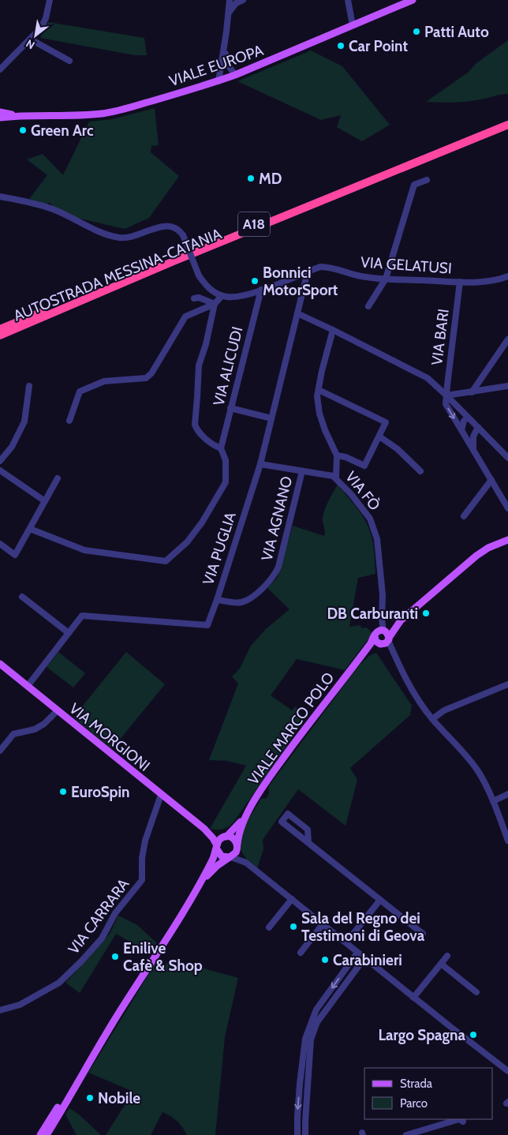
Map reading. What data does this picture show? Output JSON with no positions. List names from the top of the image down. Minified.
{"streets":{"highway":["A18","AUTOSTRADA MESSINA-CATANIA"],"main road":["VIALE EUROPA","VIALE MARCO POLO","VIA MORGIONI"],"street":["VIA GELATUSI","VIA BARI","VIA ALICUDI","VIA FÒ","VIA AGNANO","VIA PUGLIA","VIA CARRARA"]},"crossings":[["VIA GELATUSI","VIA BARI"],["VIA GELATUSI","VIA ALICUDI"],["VIA GELATUSI","VIA PUGLIA"],["VIA FÒ","VIA AGNANO"],["VIA FÒ","VIA PUGLIA"],["VIA FÒ","VIALE MARCO POLO"],["VIA AGNANO","VIA PUGLIA"],["VIA PUGLIA","VIA MORGIONI"],["VIA MORGIONI","VIA CARRARA"]],"places":["Patti Auto","Car Point","Green Arc","MD","Bonnici MotorSport","DB Carburanti","EuroSpin","Sala del Regno dei Testimoni di Geova","Enilive Cafè & Shop","Carabinieri","Largo Spagna","Nobile"],"legend":["Strada","Parco"],"north":"bottom left"}
